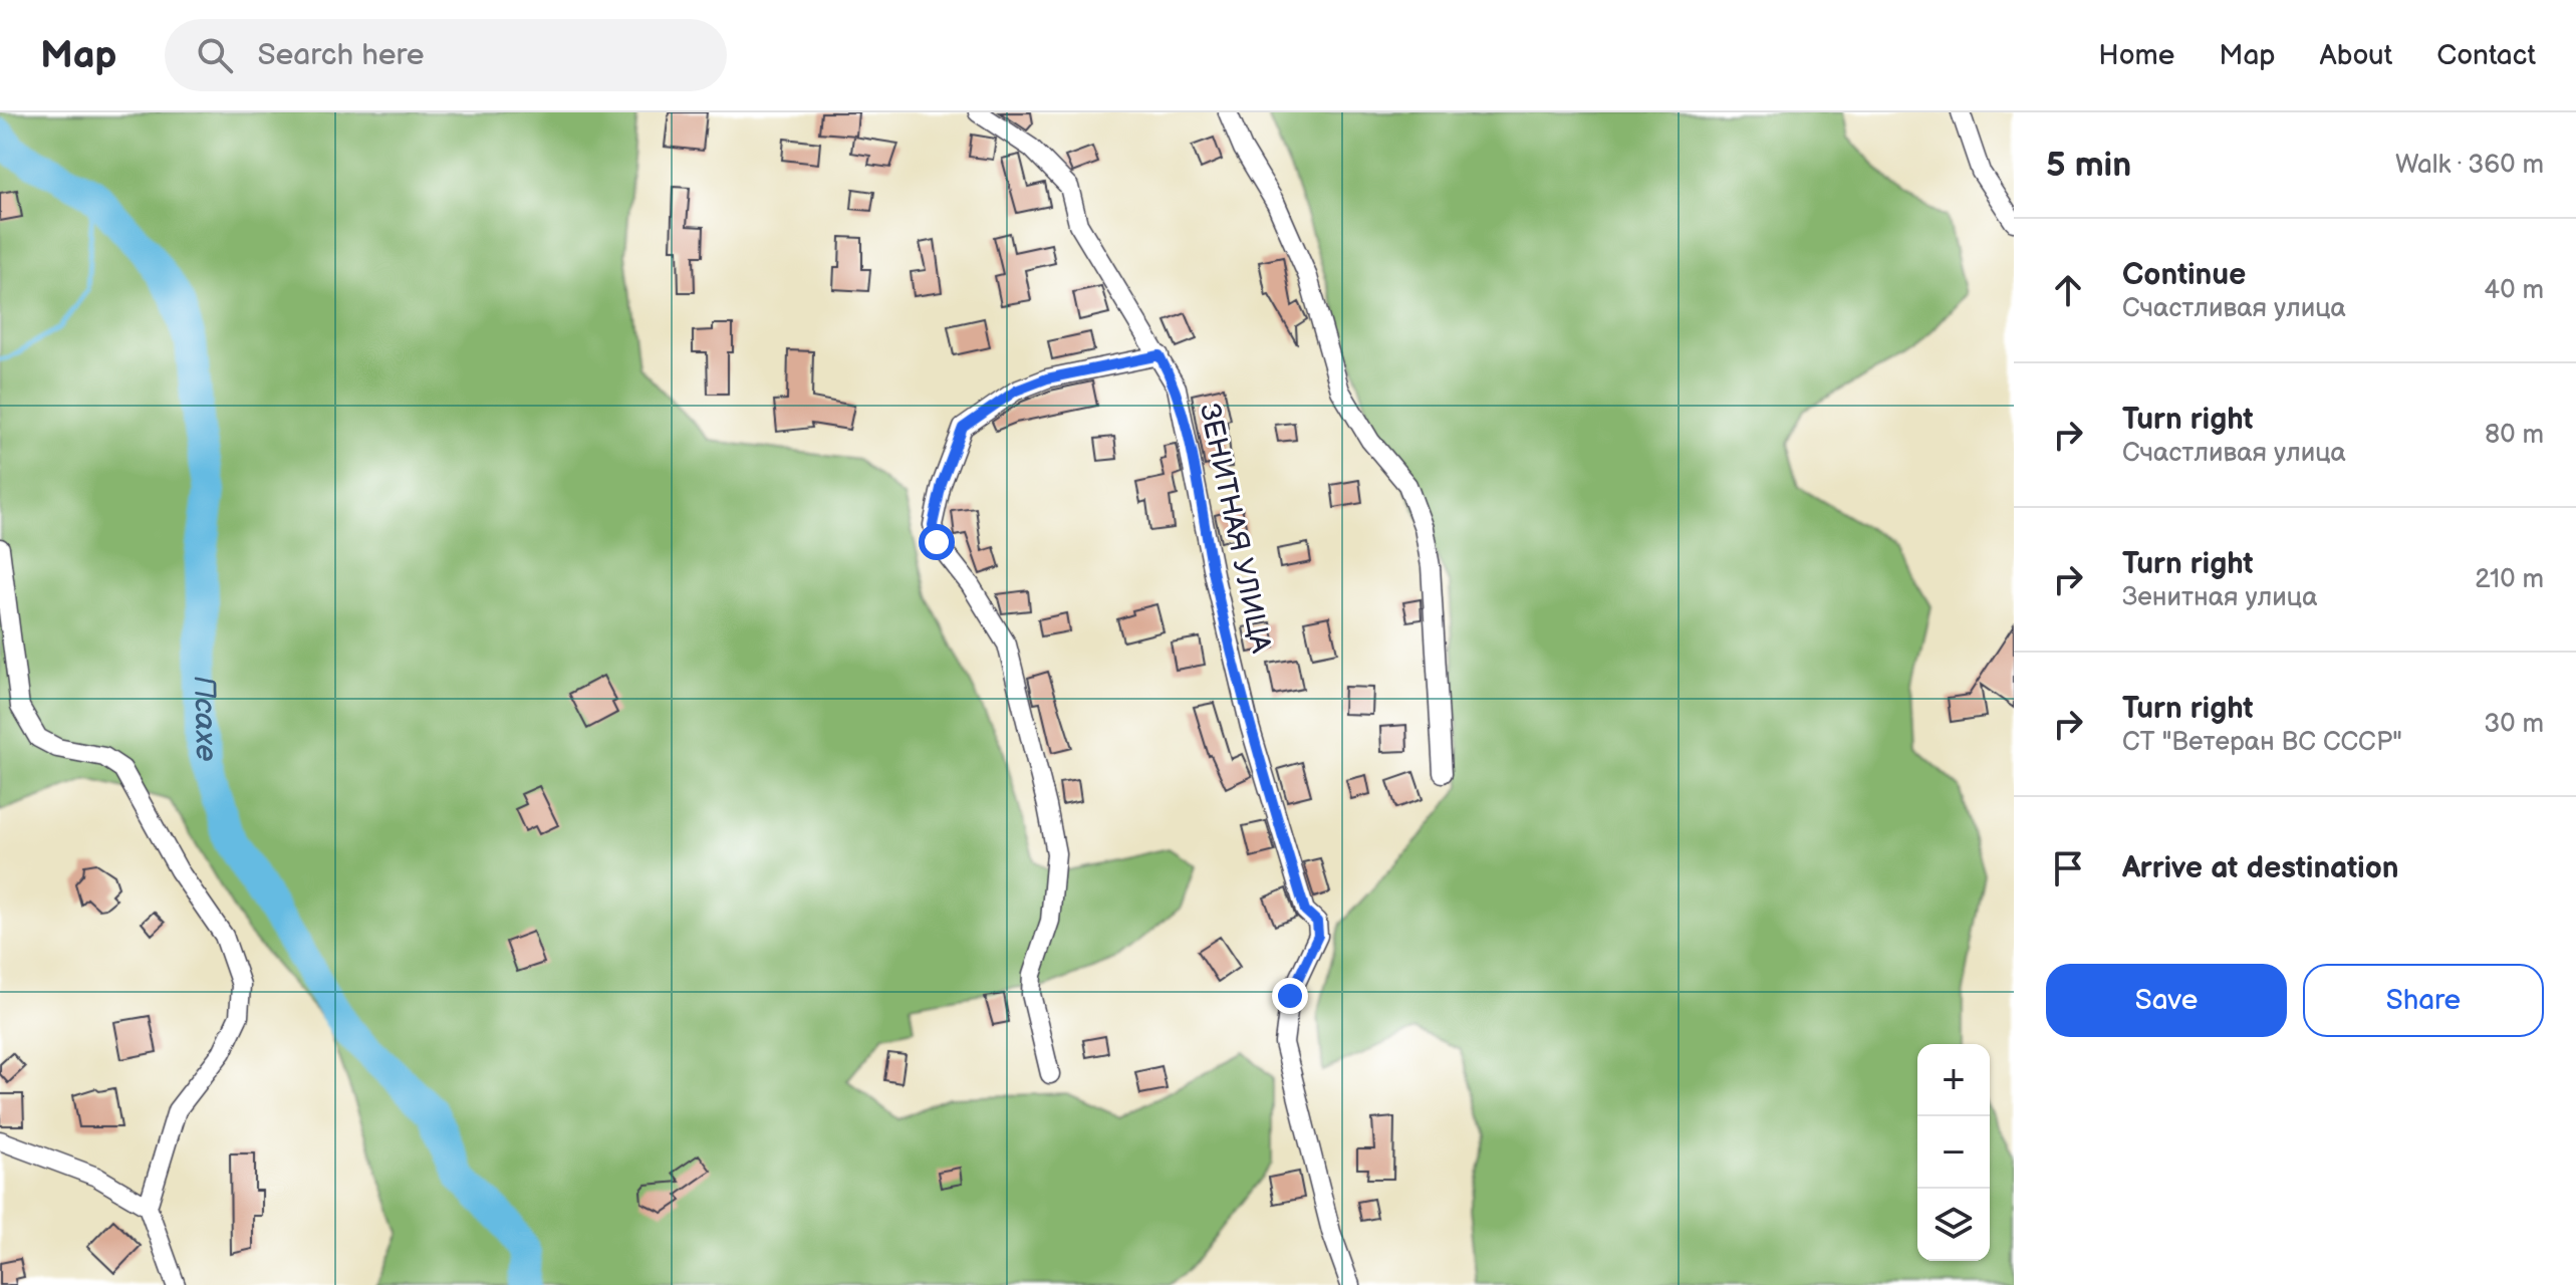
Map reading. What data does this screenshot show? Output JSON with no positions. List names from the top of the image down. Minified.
{"streets":{"street":["ЗЕНИТНАЯ УЛИЦА"]},"water":["Псахе"],"page":{"header":"Map","search":"Search here","nav":["Home","Map","About","Contact"],"heading":["5 min","Walk · 360 m"],"list":[["Continue","Счастливая улица","40 m"],["Turn right","Счастливая улица","80 m"],["Turn right","Зенитная улица","210 m"],["Turn right","СТ \"Ветеран ВС СССР\"","30 m"],"Arrive at destination"],"buttons":["Save","Share"],"map_buttons":["+","−"]}}
